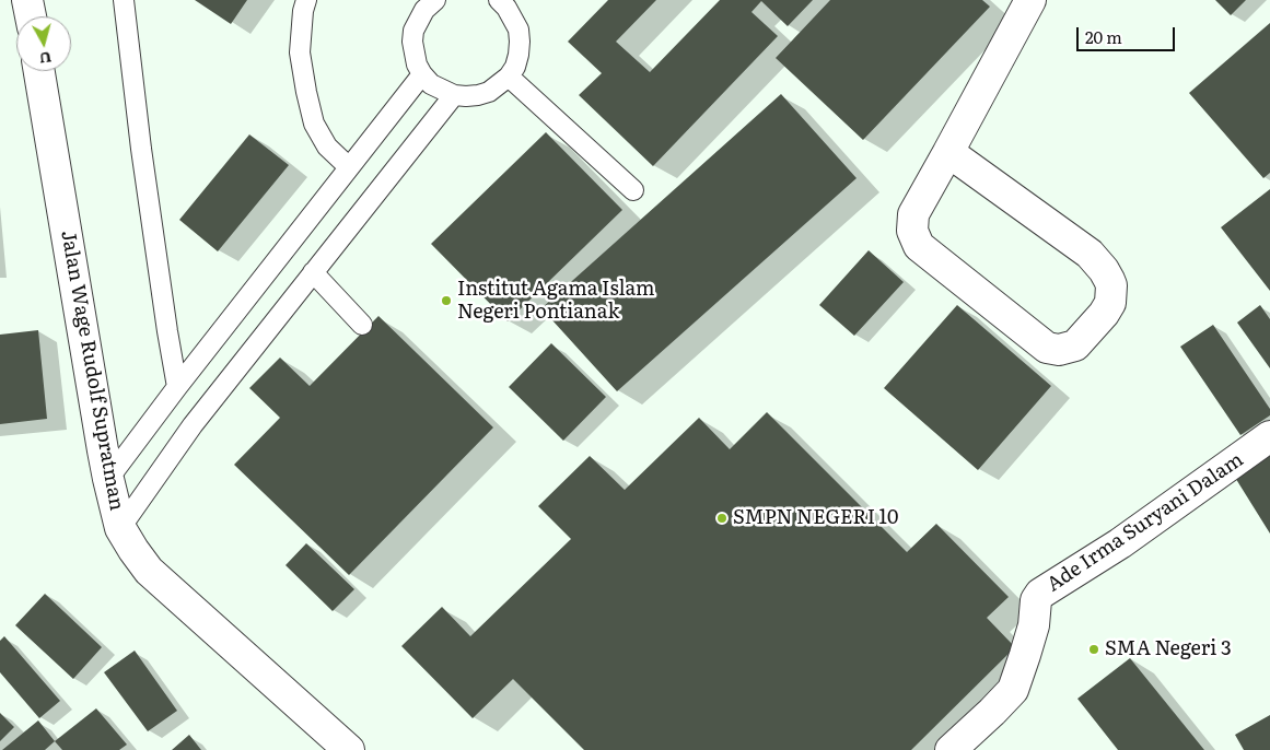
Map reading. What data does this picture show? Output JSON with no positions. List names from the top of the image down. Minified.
{"streets":{"street":["Jalan Wage Rudolf Supratman","Ade Irma Suryani Dalam"]},"places":["Institut Agama Islam Negeri Pontianak","SMPN NEGERI 10","SMA Negeri 3"],"scale_bar":"20 m","north":"bottom"}
